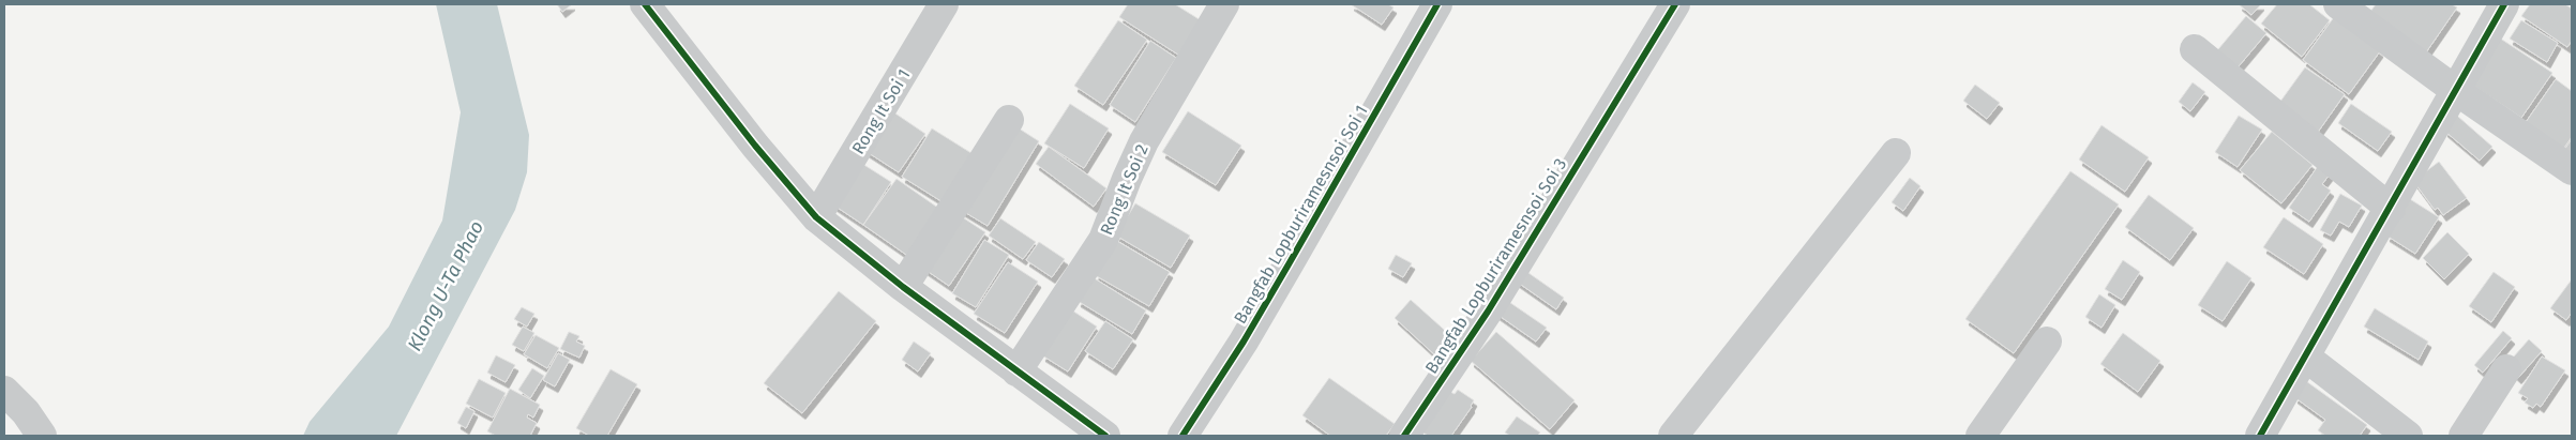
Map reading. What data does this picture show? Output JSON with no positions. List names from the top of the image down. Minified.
{"streets":{"street":["Rong It Soi 1","Rong It Soi 2","Bangfab Lopburiramesnsoi Soi 1","Bangfab Lopburiramesnsoi Soi 3"]},"water":["Klong U-Ta Phao"]}
